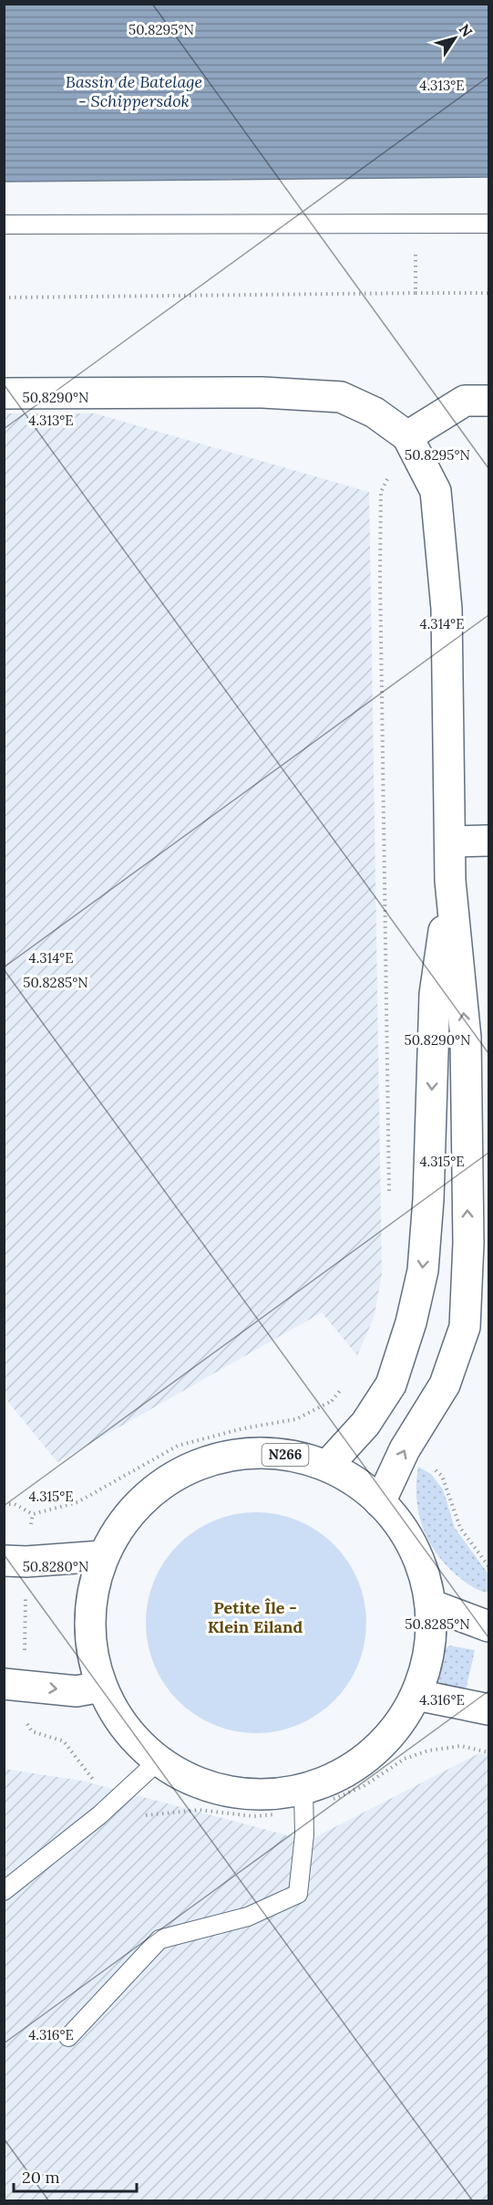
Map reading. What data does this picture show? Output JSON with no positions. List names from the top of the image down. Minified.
{"streets":{"street":["N266"]},"districts":["Petite Île - Klein Eiland"],"water":["Bassin de Batelage - Schippersdok"],"scale_bar":"20 m","north":"top right","coordinates":["50.8295°N","4.313°E","50.8290°N","4.314°E","50.8285°N","4.315°E","50.8280°N","4.316°E"]}
